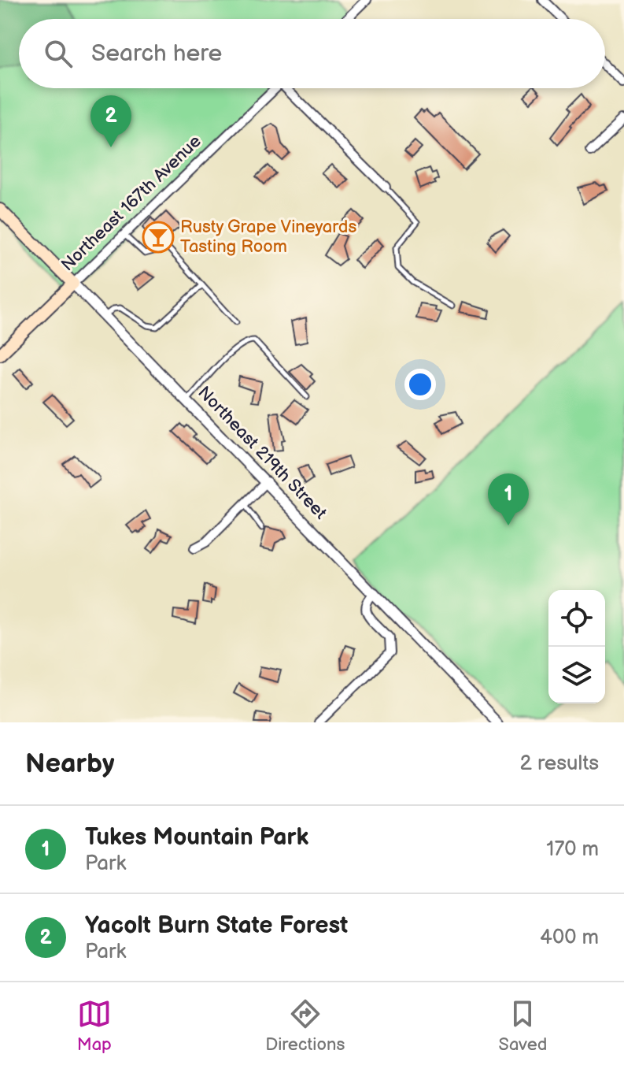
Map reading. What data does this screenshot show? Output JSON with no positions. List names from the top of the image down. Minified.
{"streets":{"main road":["Northeast 167th Avenue","Northeast 219th Street"]},"crossings":[["Northeast 167th Avenue","Northeast 219th Street"]],"places":{"bar":["Rusty Grape Vineyards Tasting Room"]},"page":{"search":"Search here","pins":["2","1"],"heading":["Nearby","2 results"],"list":[{"mark":"1","name":"Tukes Mountain Park","note":"Park","value":"170 m"},{"mark":"2","name":"Yacolt Burn State Forest","note":"Park","value":"400 m"}],"nav":["Map","Directions","Saved"]}}
